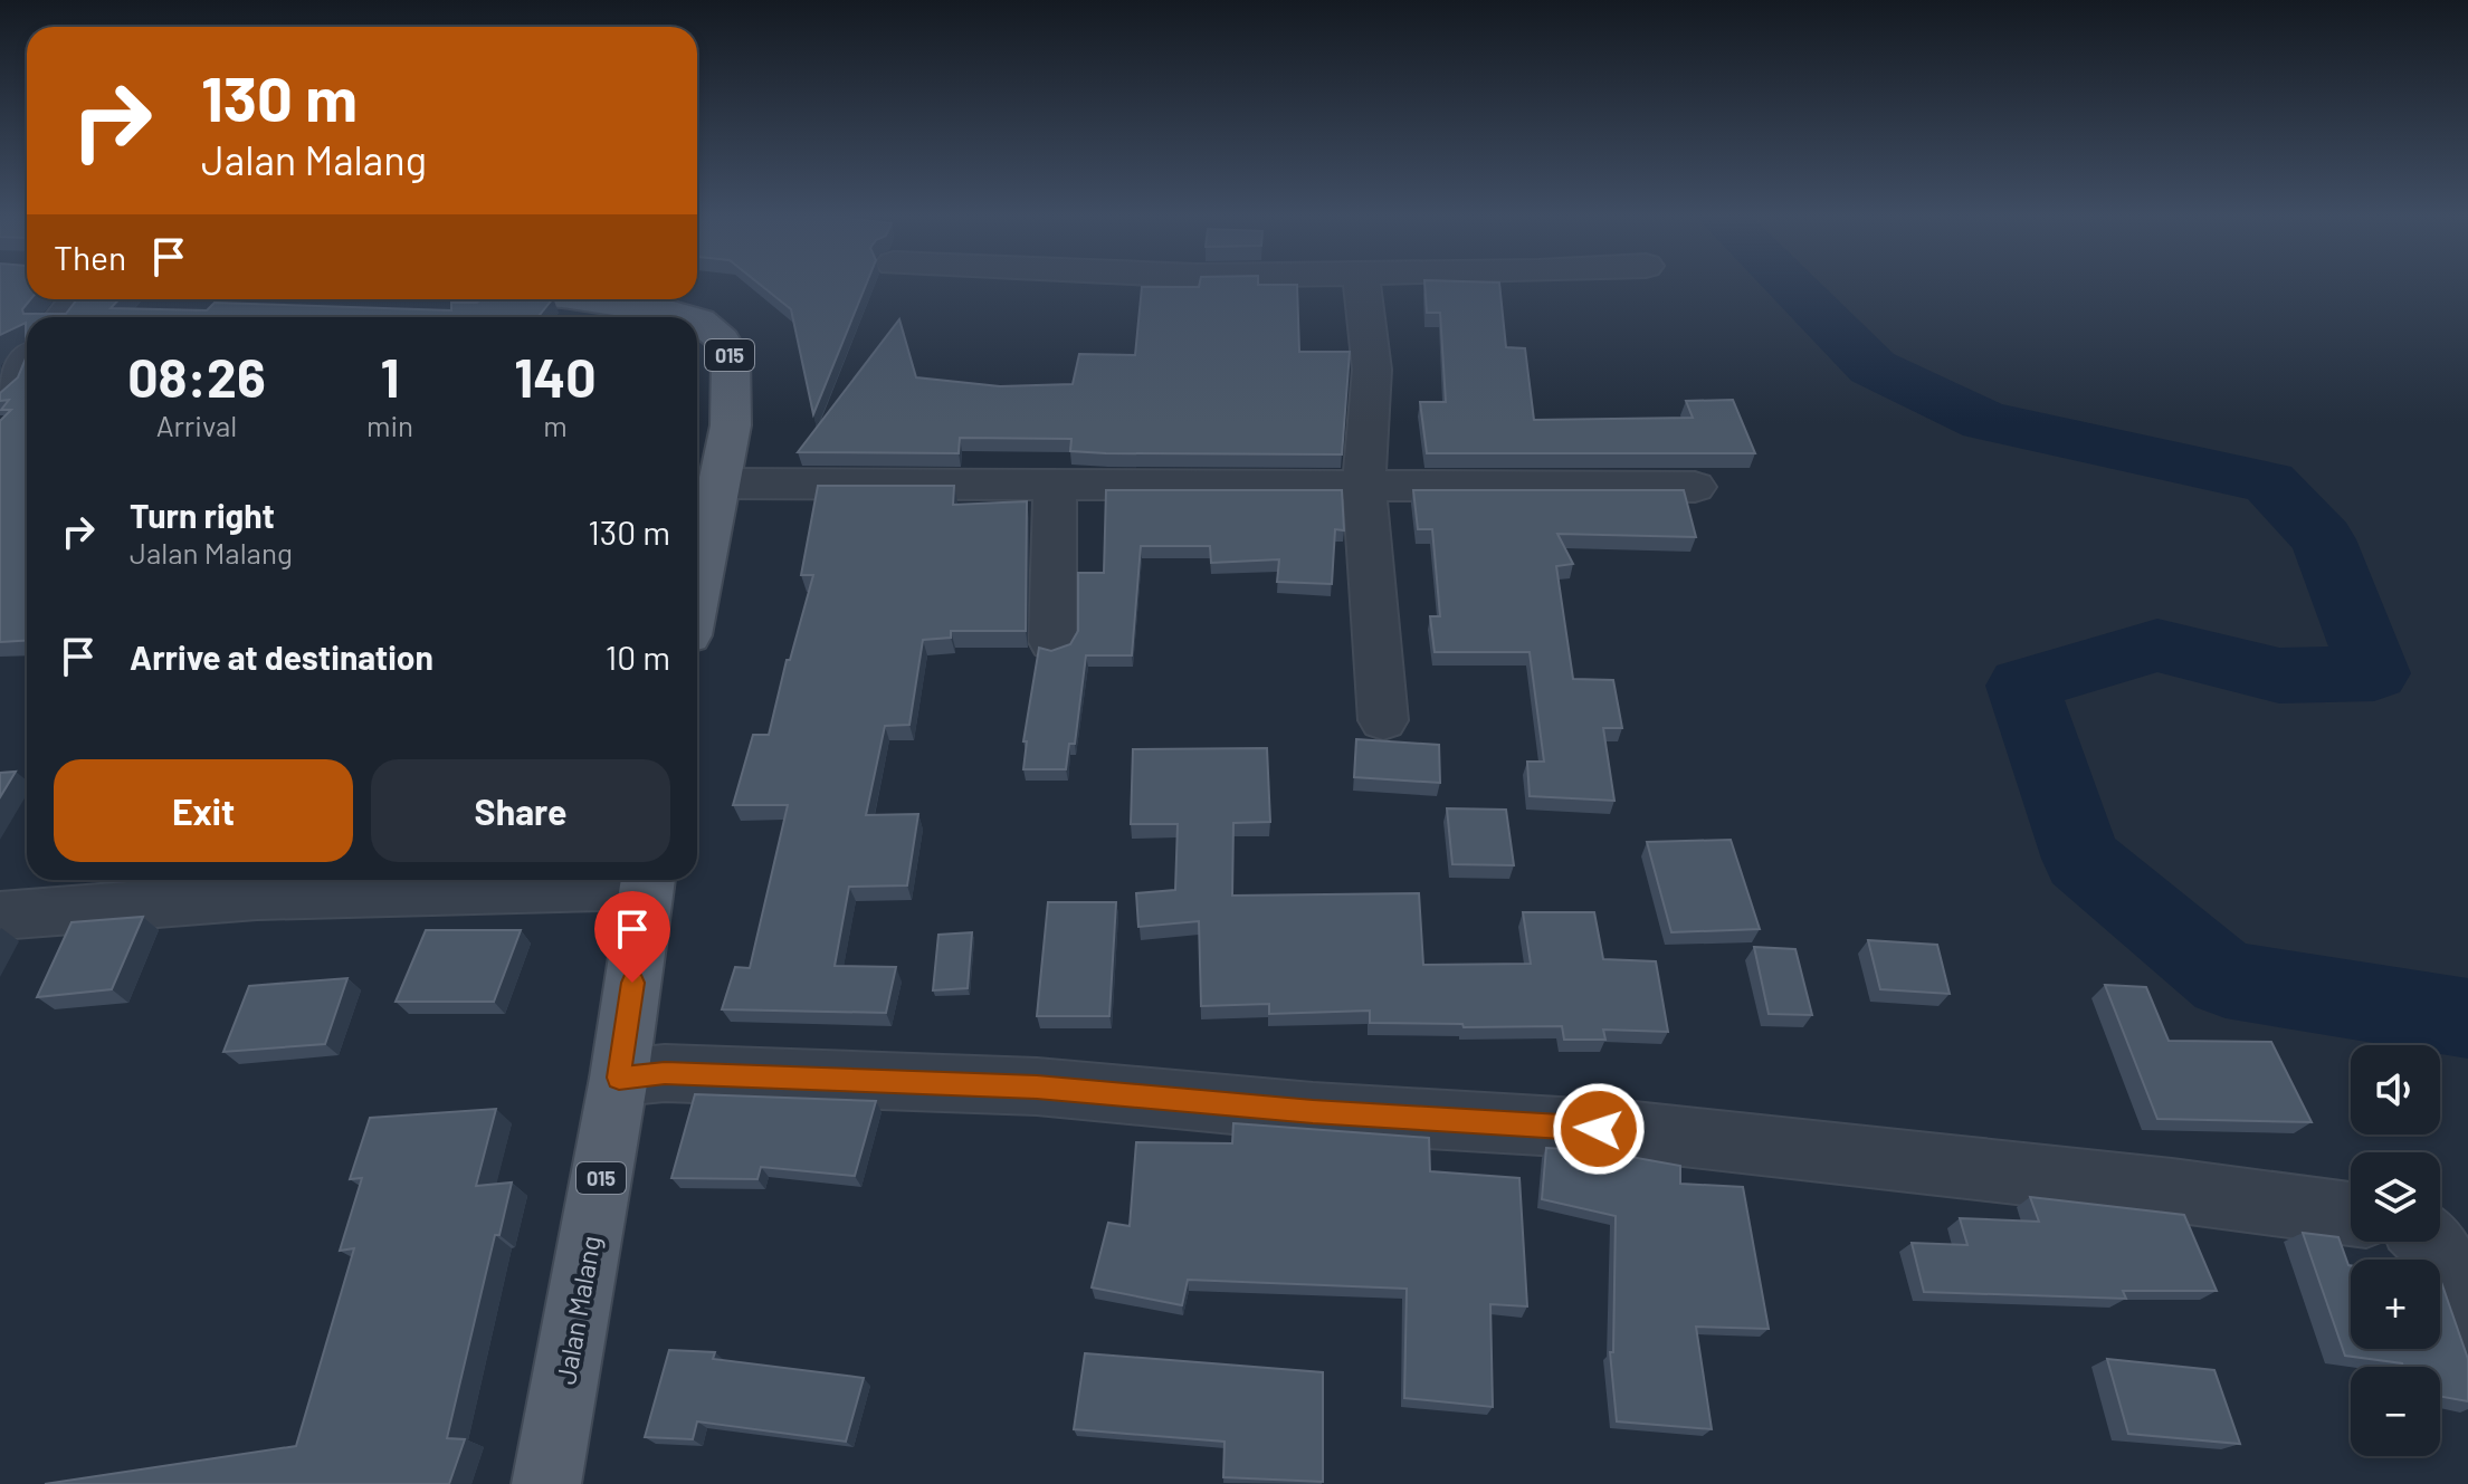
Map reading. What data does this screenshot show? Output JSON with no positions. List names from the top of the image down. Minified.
{"streets":{"main road":["015","Jalan Malang"]},"page":{"turn":["130 m","Jalan Malang"],"then":"Then","eta":["08:26","Arrival","1","min","140","m"],"list":[{"name":"Turn right","note":"Jalan Malang","value":"130 m"},{"name":"Arrive at destination","value":"10 m"}],"buttons":["Exit","Share"],"map_buttons":["+","−"]}}
